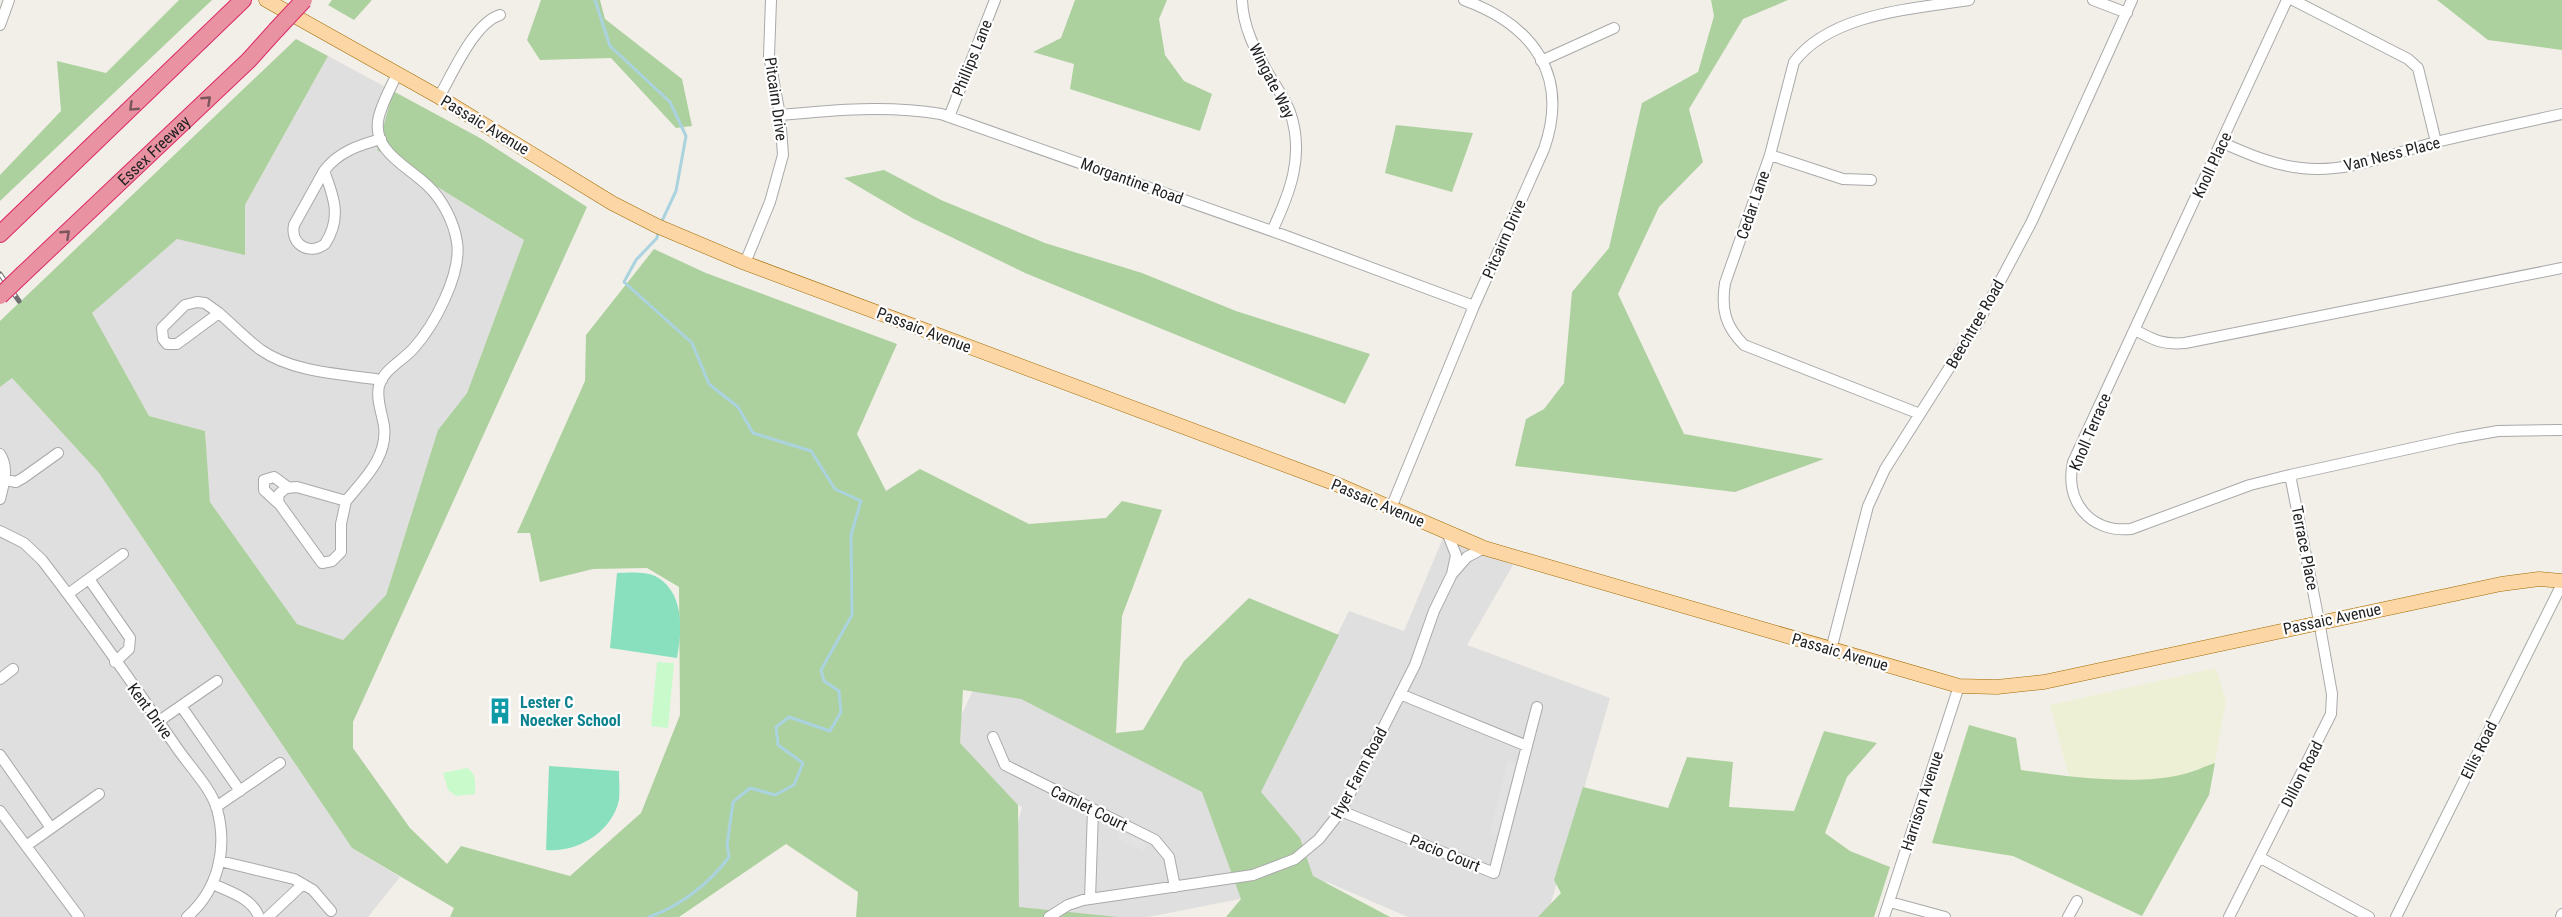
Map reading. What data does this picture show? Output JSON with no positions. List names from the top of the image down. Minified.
{"streets":{"highway":["Essex Freeway"],"main road":["Passaic Avenue"],"street":["Phillips Lane","Wingate Way","Pitcairn Drive","Van Ness Place","Knoll Place","Morgantine Road","Cedar Lane","Beechtree Road","Knoll Terrace","Terrace Place","Kent Drive","Ellis Road","Hyer Farm Road","Dillon Road","Harrison Avenue","Camlet Court","Pacio Court"]},"crossings":[["Phillips Lane","Morgantine Road"],["Wingate Way","Morgantine Road"],["Pitcairn Drive","Passaic Avenue"],["Pitcairn Drive","Morgantine Road"],["Passaic Avenue","Beechtree Road"],["Passaic Avenue","Terrace Place"],["Passaic Avenue","Ellis Road"],["Passaic Avenue","Hyer Farm Road"],["Passaic Avenue","Dillon Road"],["Passaic Avenue","Harrison Avenue"],["Van Ness Place","Knoll Place"],["Knoll Place","Knoll Terrace"],["Cedar Lane","Beechtree Road"],["Knoll Terrace","Terrace Place"],["Terrace Place","Dillon Road"],["Hyer Farm Road","Camlet Court"],["Hyer Farm Road","Pacio Court"]],"places":{"building":["Lester C Noecker School"]}}
